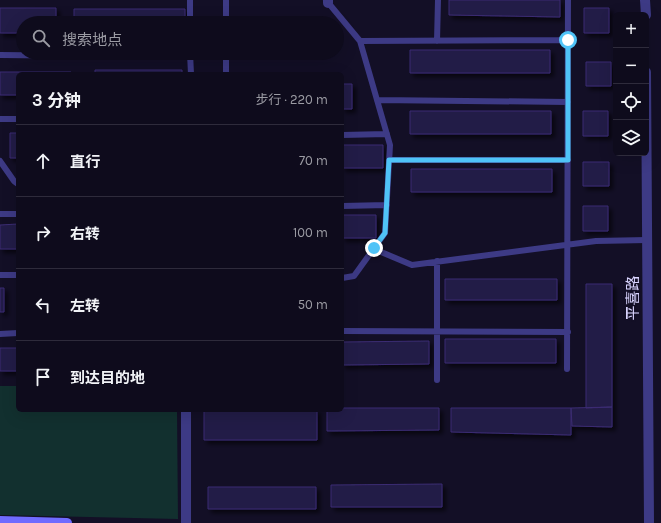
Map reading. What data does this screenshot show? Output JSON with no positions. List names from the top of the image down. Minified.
{"streets":{"street":["平喜路"]},"page":{"map_buttons":["+","−"],"search":"搜索地点","heading":["3 分钟","步行 · 220 m"],"list":[["直行","70 m"],["右转","100 m"],["左转","50 m"],"到达目的地"]}}
